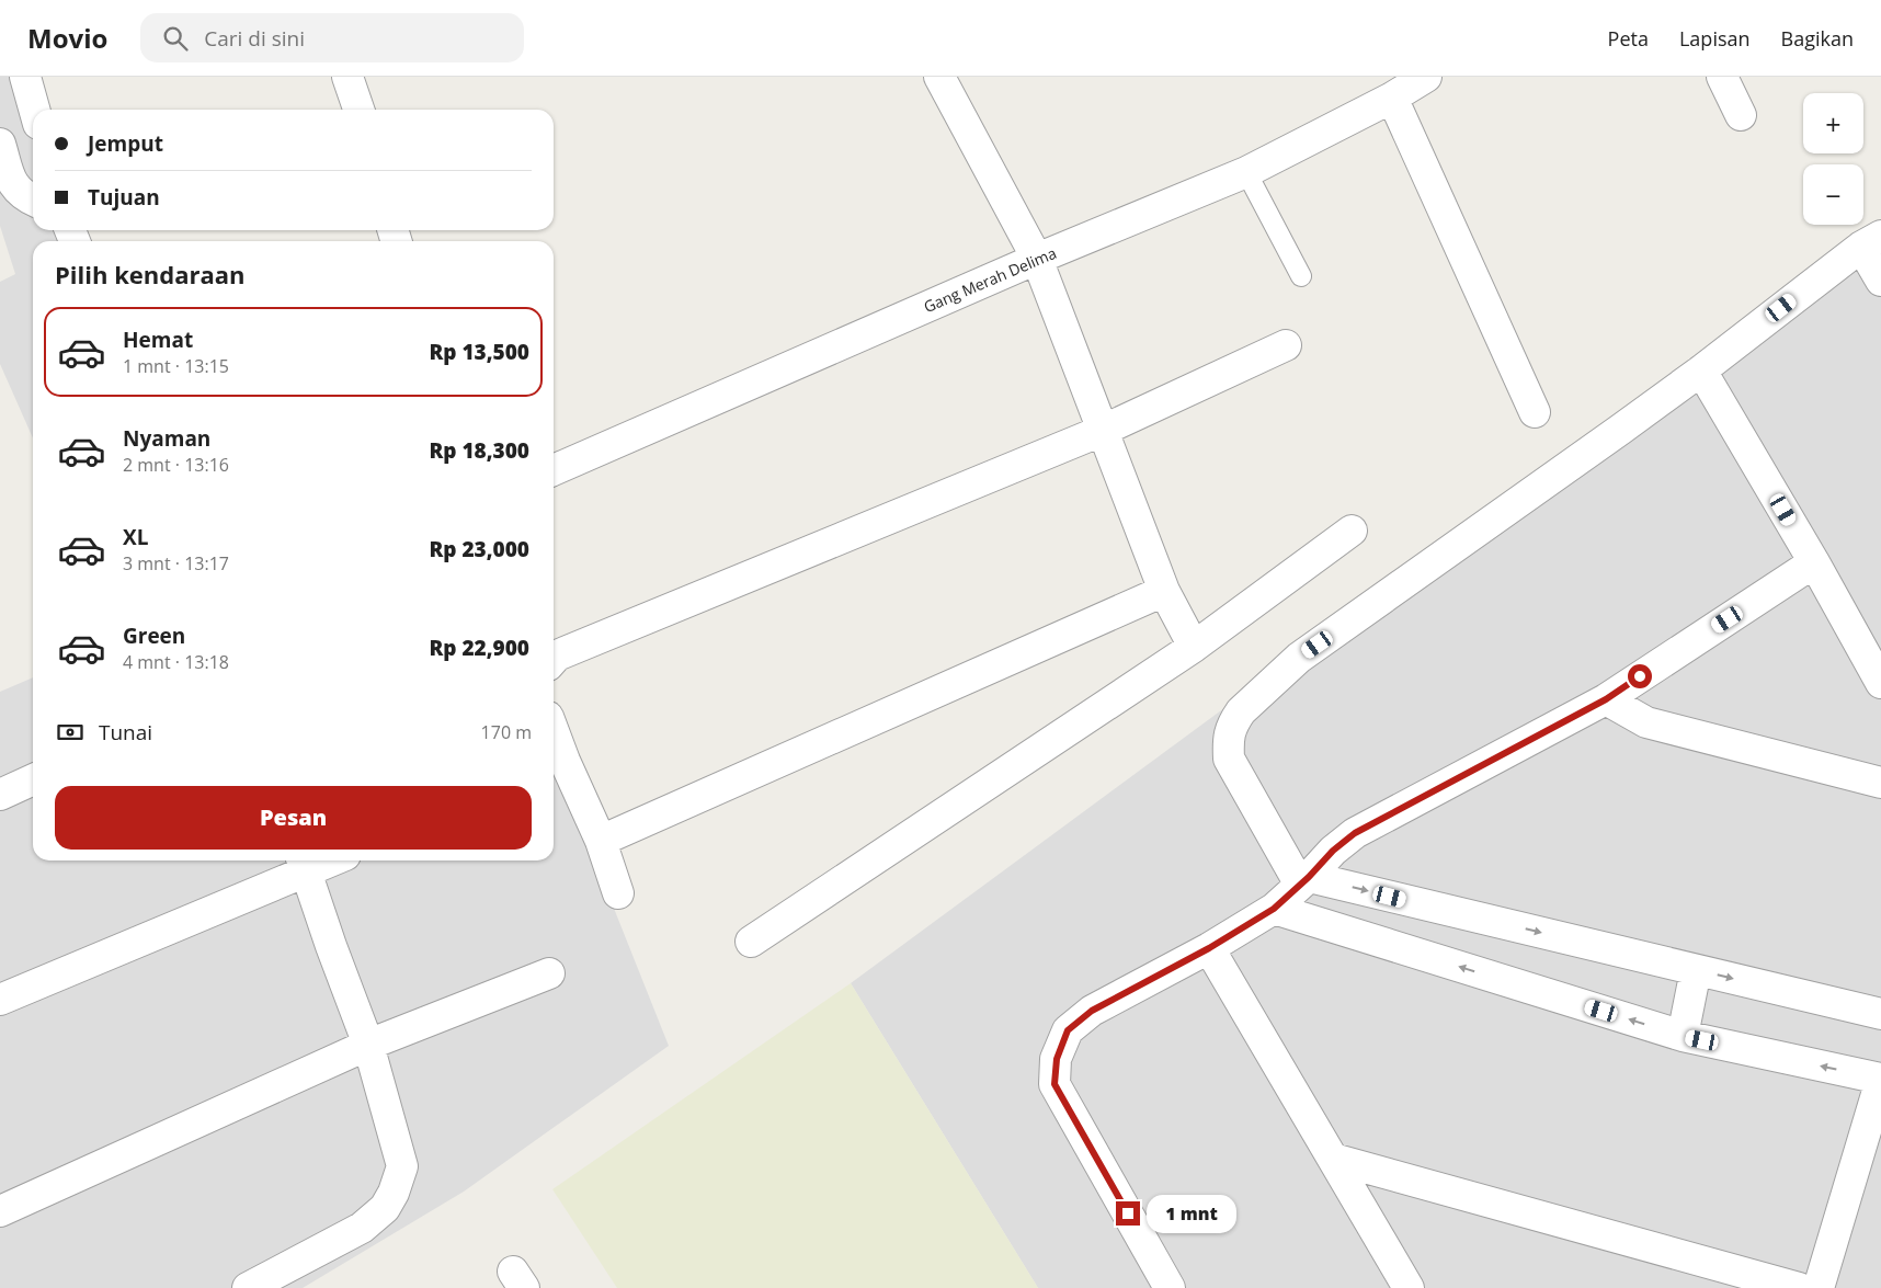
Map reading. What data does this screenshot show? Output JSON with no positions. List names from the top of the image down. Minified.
{"streets":{"street":["Gang Merah Delima"]},"page":{"header":"Movio","search":"Cari di sini","nav":["Peta","Lapisan","Bagikan"],"map_buttons":["+","−"],"banner":["Jemput","Tujuan"],"heading":"Pilih kendaraan","list":[{"name":"Hemat","note":"1 mnt · 13:15","value":"Rp 13,500"},{"name":"Nyaman","note":"2 mnt · 13:16","value":"Rp 18,300"},{"name":"XL","note":"3 mnt · 13:17","value":"Rp 23,000"},{"name":"Green","note":"4 mnt · 13:18","value":"Rp 22,900"}],"pay":["Tunai","170 m"],"buttons":"Pesan","bubble":"1 mnt"}}
